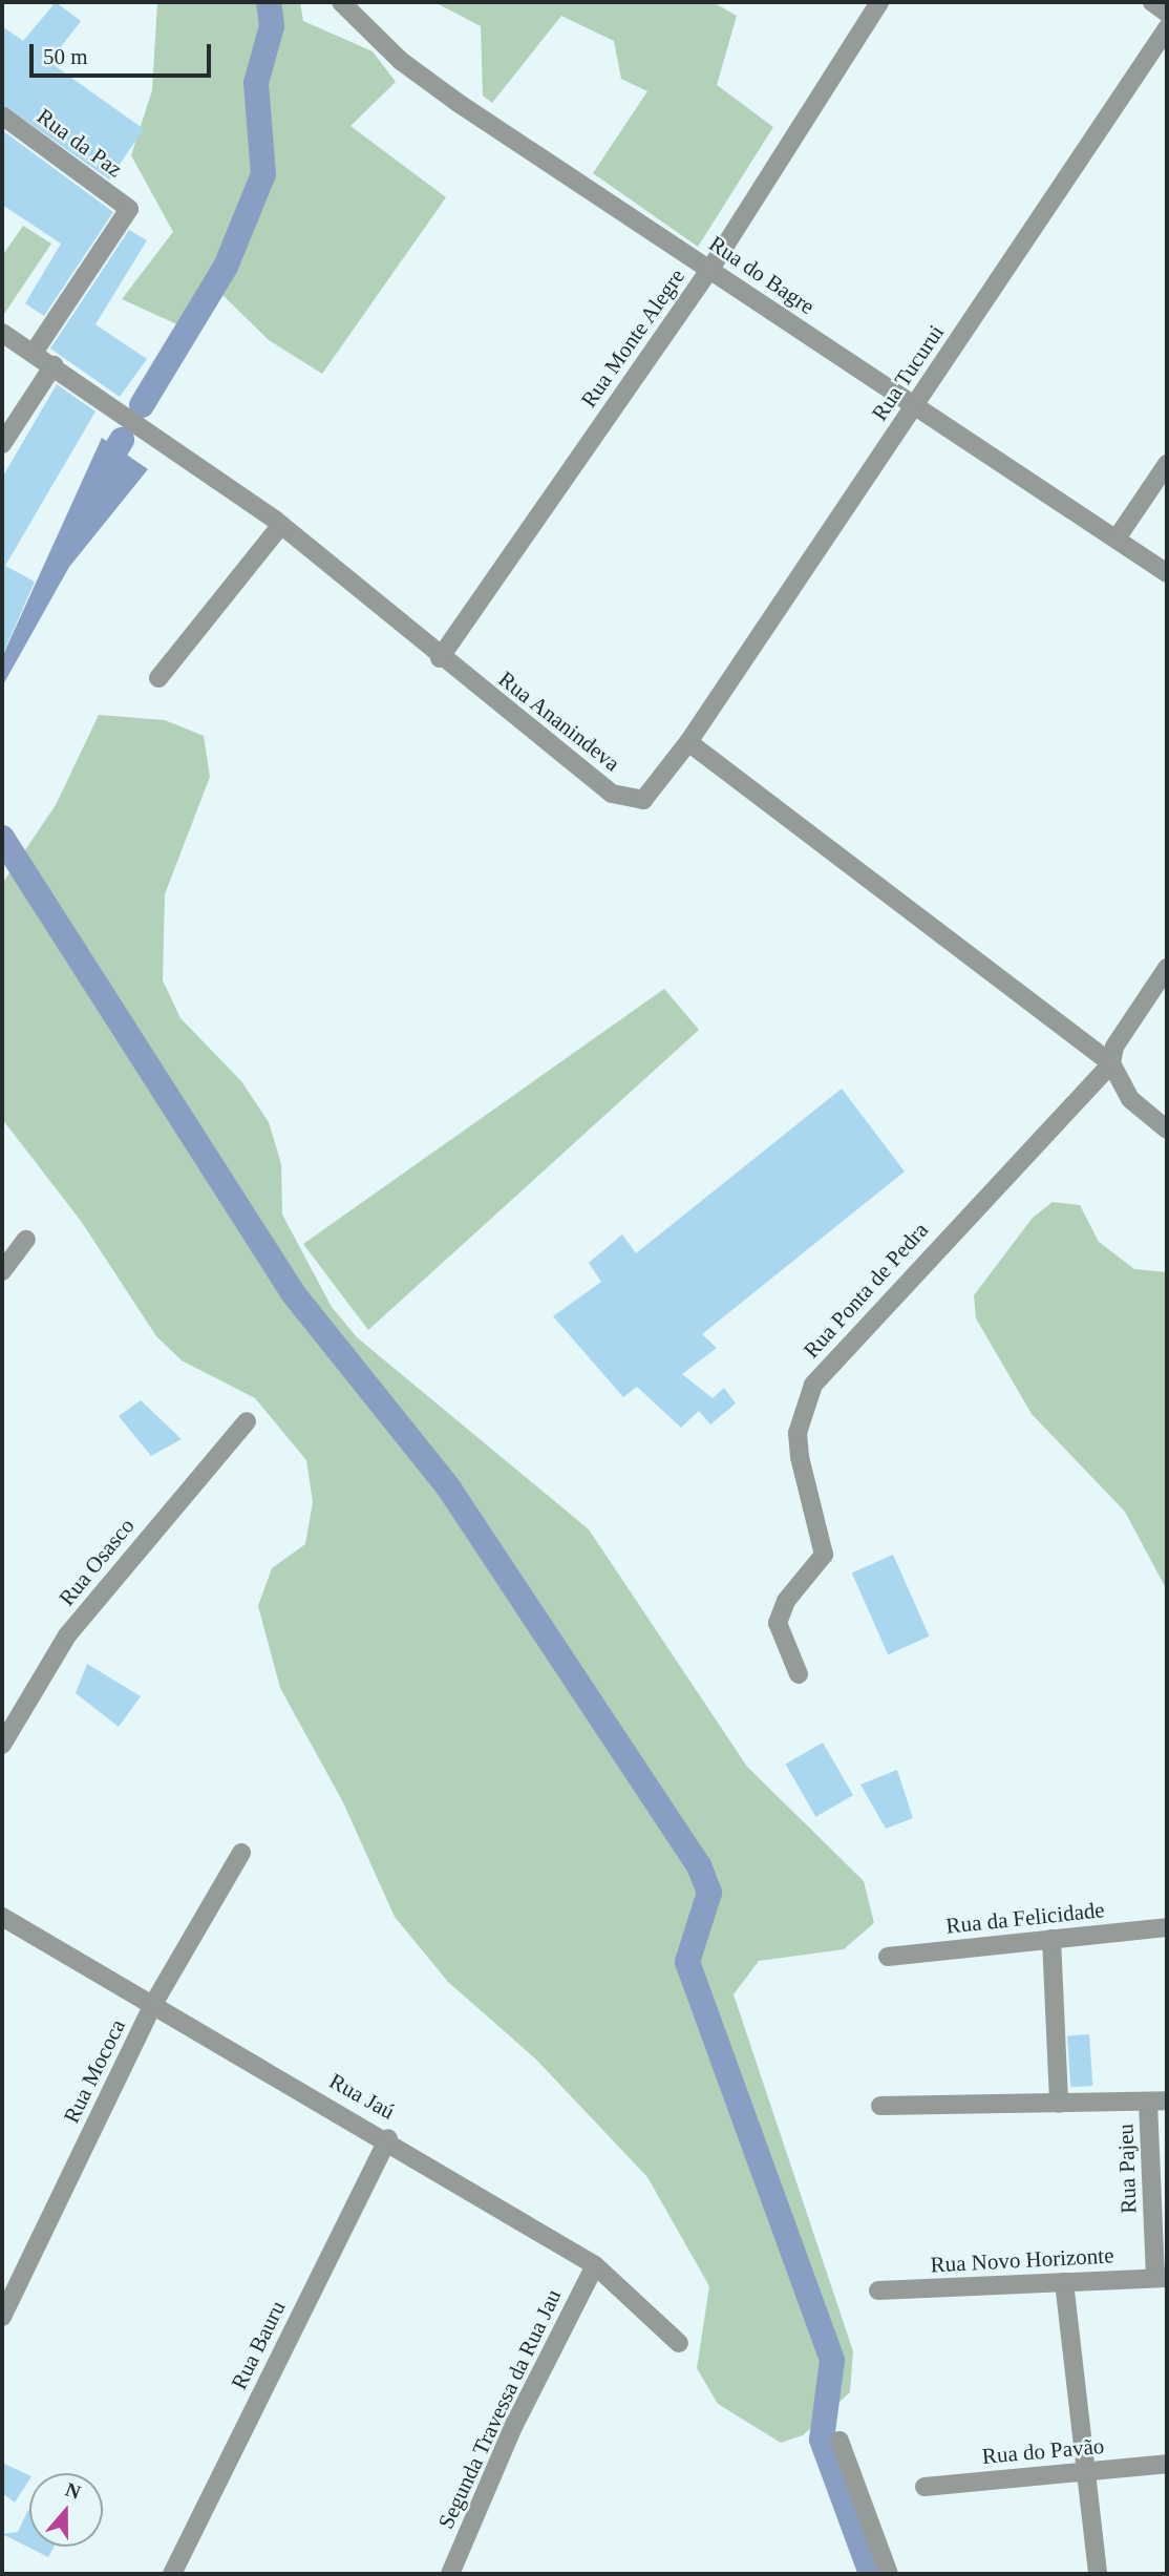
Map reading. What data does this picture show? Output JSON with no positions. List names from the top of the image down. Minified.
{"streets":{"street":["Rua da Paz","Rua do Bagre","Rua Monte Alegre","Rua Tucurui","Rua Ananindeva","Rua Ponta de Pedra","Rua Osasco","Rua da Felicidade","Rua Mococa","Rua Jaú","Rua Pajeu","Rua Novo Horizonte","Rua Bauru","Segunda Travessa da Rua Jau","Rua do Pavão"]},"crossings":[["Rua da Paz","Rua Ananindeva"],["Rua do Bagre","Rua Monte Alegre"],["Rua do Bagre","Rua Tucurui"],["Rua Monte Alegre","Rua Ananindeva"],["Rua Tucurui","Rua Ananindeva"],["Rua Mococa","Rua Jaú"],["Rua Jaú","Rua Bauru"],["Rua Jaú","Segunda Travessa da Rua Jau"],["Rua Pajeu","Rua Novo Horizonte"]],"scale_bar":"50 m","north":"top"}
